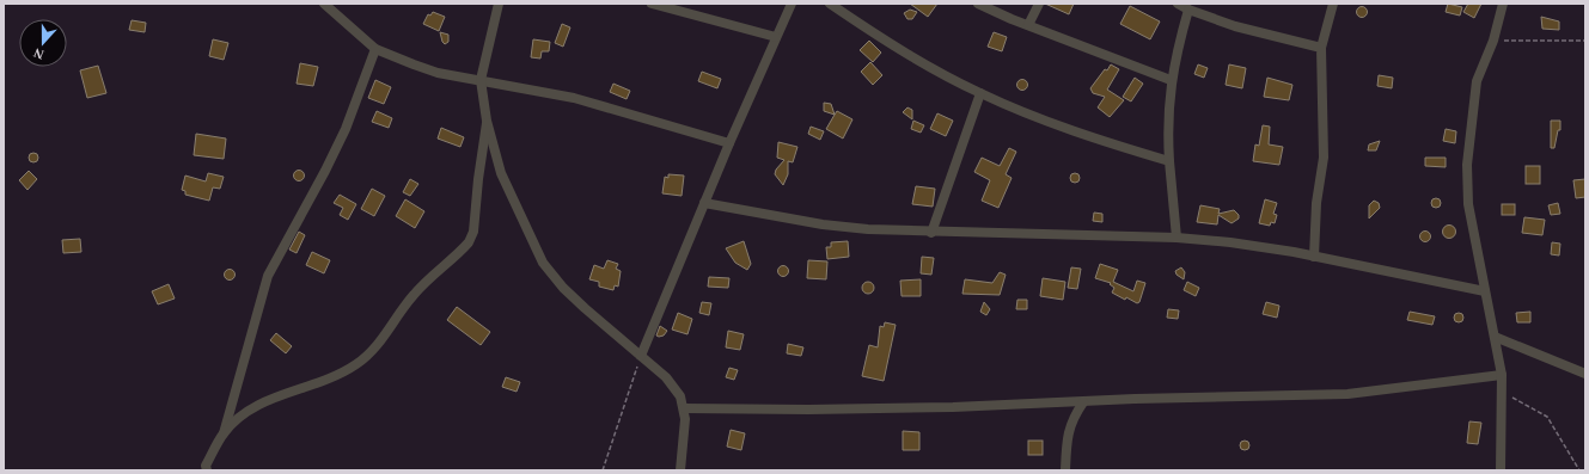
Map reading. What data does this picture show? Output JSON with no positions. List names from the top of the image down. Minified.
{"north":"bottom"}
